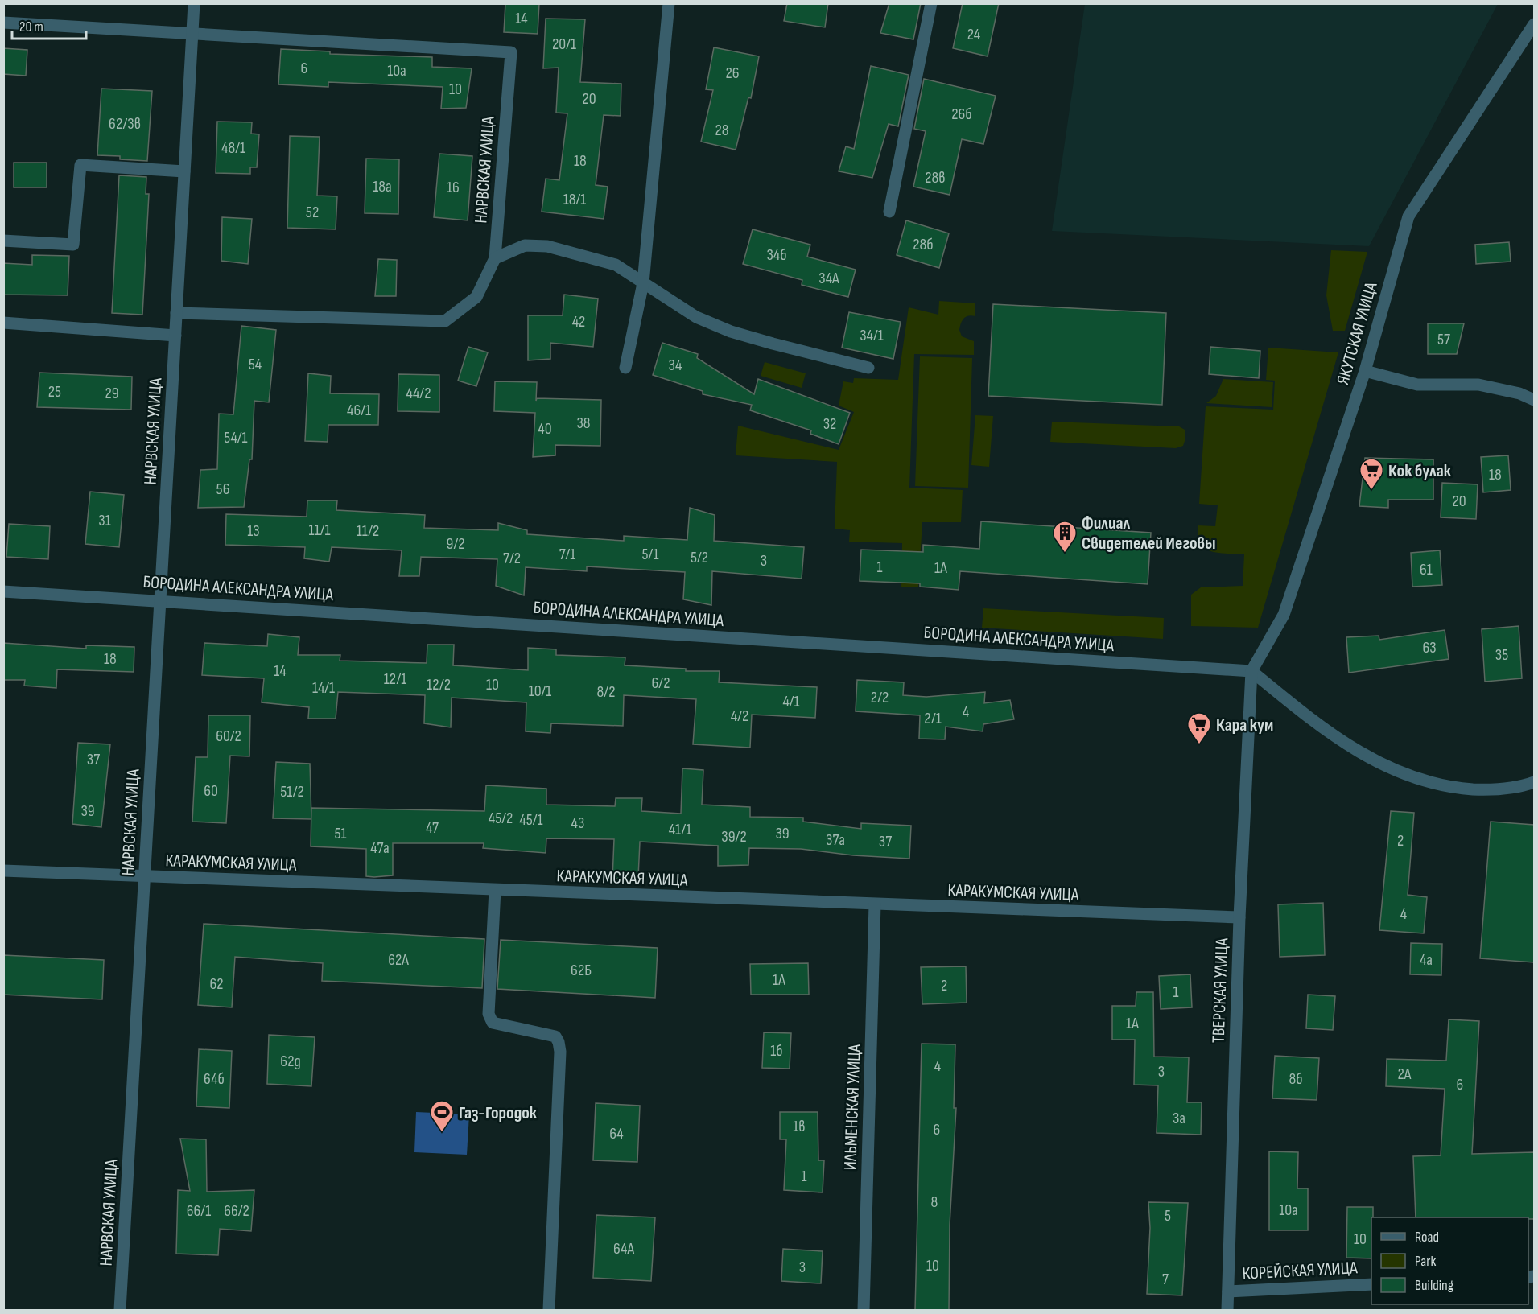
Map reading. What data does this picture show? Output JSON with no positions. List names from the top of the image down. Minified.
{"streets":{"street":["НАРВСКАЯ УЛИЦА","ЯКУТСКАЯ УЛИЦА","БОРОДИНА АЛЕКСАНДРА УЛИЦА","КАРАКУМСКАЯ УЛИЦА","ТВЕРСКАЯ УЛИЦА","ИЛЬМЕНСКАЯ УЛИЦА","КОРЕЙСКАЯ УЛИЦА"]},"crossings":[["НАРВСКАЯ УЛИЦА","БОРОДИНА АЛЕКСАНДРА УЛИЦА"],["НАРВСКАЯ УЛИЦА","КАРАКУМСКАЯ УЛИЦА"],["ЯКУТСКАЯ УЛИЦА","БОРОДИНА АЛЕКСАНДРА УЛИЦА"],["ЯКУТСКАЯ УЛИЦА","ТВЕРСКАЯ УЛИЦА"],["БОРОДИНА АЛЕКСАНДРА УЛИЦА","ТВЕРСКАЯ УЛИЦА"],["КАРАКУМСКАЯ УЛИЦА","ТВЕРСКАЯ УЛИЦА"],["КАРАКУМСКАЯ УЛИЦА","ИЛЬМЕНСКАЯ УЛИЦА"],["ТВЕРСКАЯ УЛИЦА","КОРЕЙСКАЯ УЛИЦА"]],"places":{"supermarket":["Кок булак","Кара кум"],"building":["Филиал Свидетелей Иеговы"],"sports":["Газ-Городок"]},"house_numbers":["14","24","20/1","6","10а","26","10","20","26б","62/3в","28","48/1","18","28в","18а","16","18/1","52","28б","34б","34А","42","34/1","57","54","34","25","29","44/2","46/1","38","32","40","54/1","18","56","20","31","11/1","13","11/2","9/2","7/1","5/1","5/2","7/2","3","1","1А","61","63","35","18","14","12/1","6/2","12/2","10","14/1","10/1","8/2","2/2","4/1","4","4/2","2/1","60/2","37","60","51/2","39","45/2","45/1","43","47","41/1","51","39","39/2","37а","2","37","47а","4","62А","4а","62Б","1А","62","2","1","1А","1б","62д","4","3","2А","64б","8б","6","3а","1в","6","64","1","8","10а","66/1","66/2","5","10","64А","10","3","7"],"legend":["Road","Park","Building"],"scale_bar":"20 m"}
